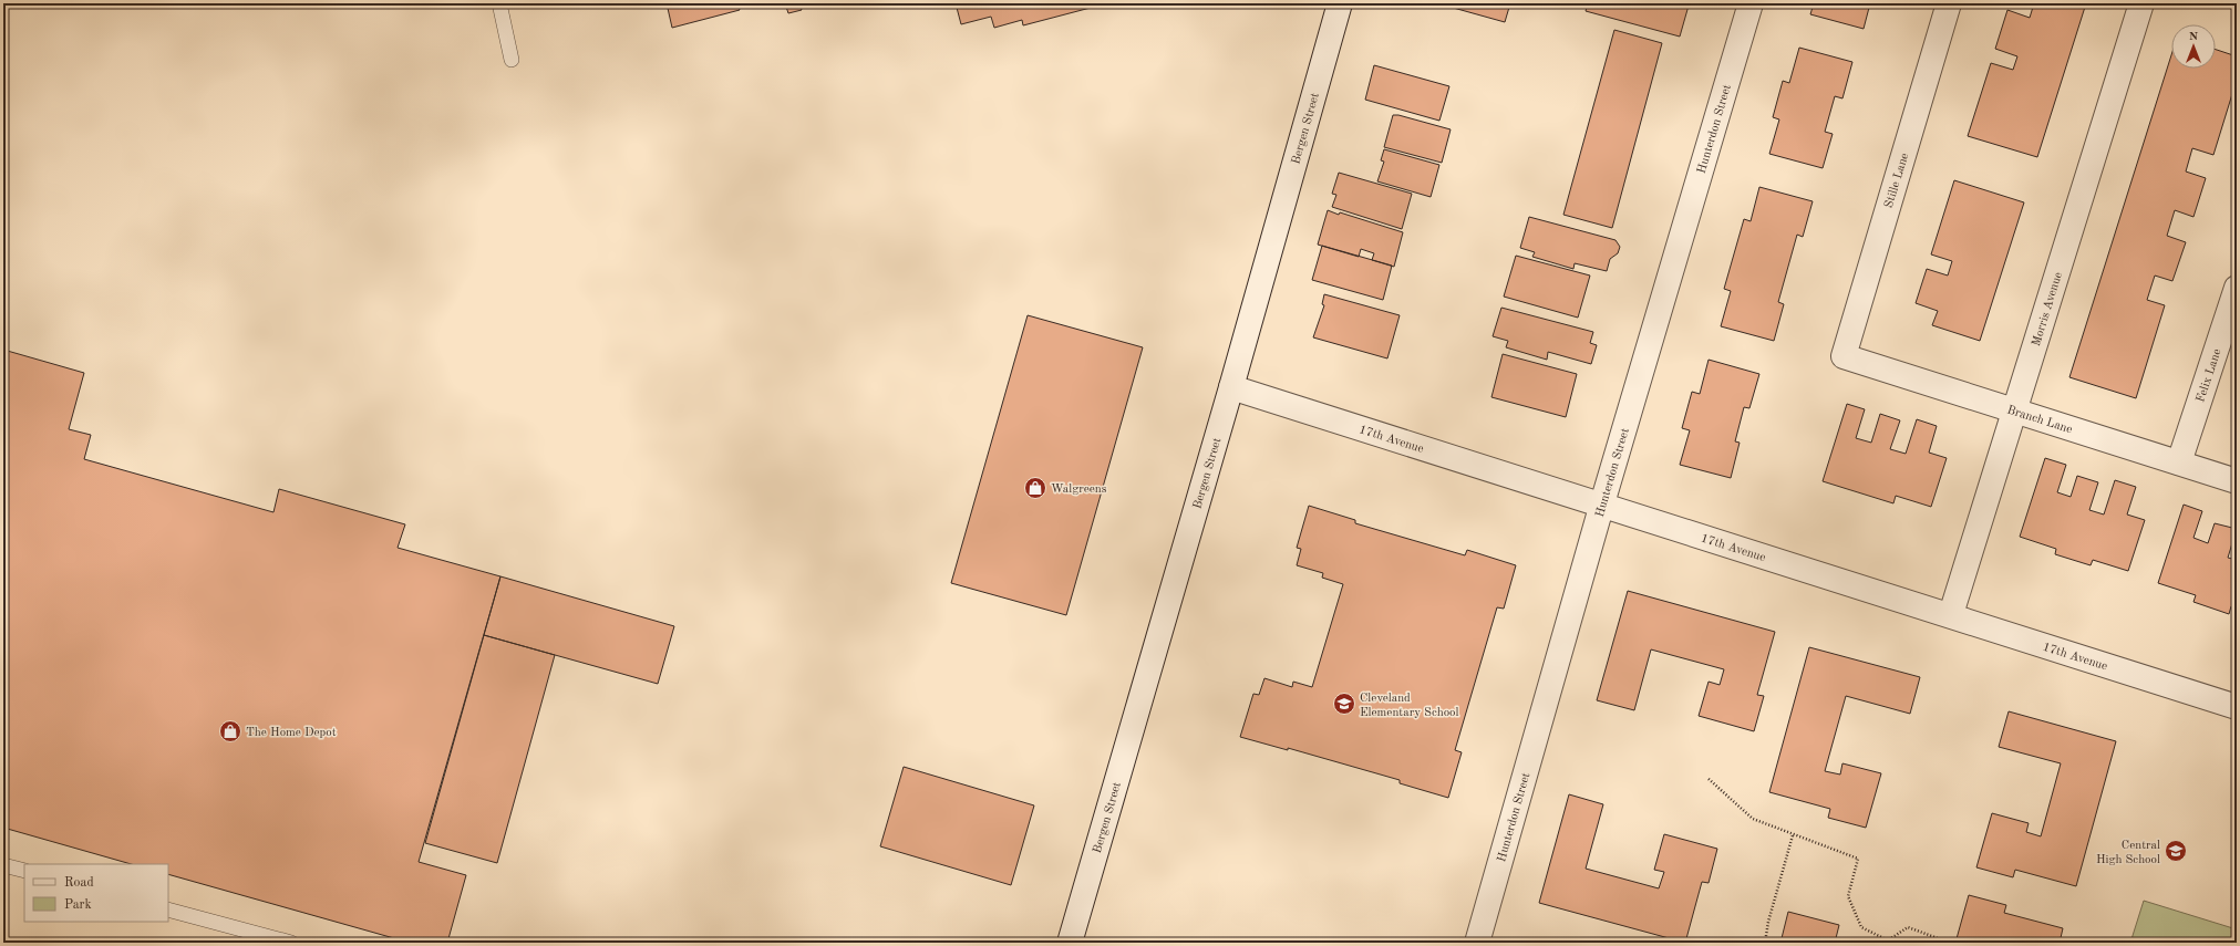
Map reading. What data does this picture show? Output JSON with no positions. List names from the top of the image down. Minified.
{"streets":{"street":["Bergen Street","Hunterdon Street","Stille Lane","Morris Avenue","Felix Lane","Branch Lane","17th Avenue"]},"crossings":[["Bergen Street","17th Avenue"],["Hunterdon Street","17th Avenue"],["Stille Lane","Branch Lane"],["Morris Avenue","Branch Lane"],["Morris Avenue","17th Avenue"],["Felix Lane","Branch Lane"]],"places":{"shop":["Walgreens","The Home Depot"],"school or university":["Cleveland Elementary School","Central High School"]},"legend":["Road","Park"],"north":"top"}
